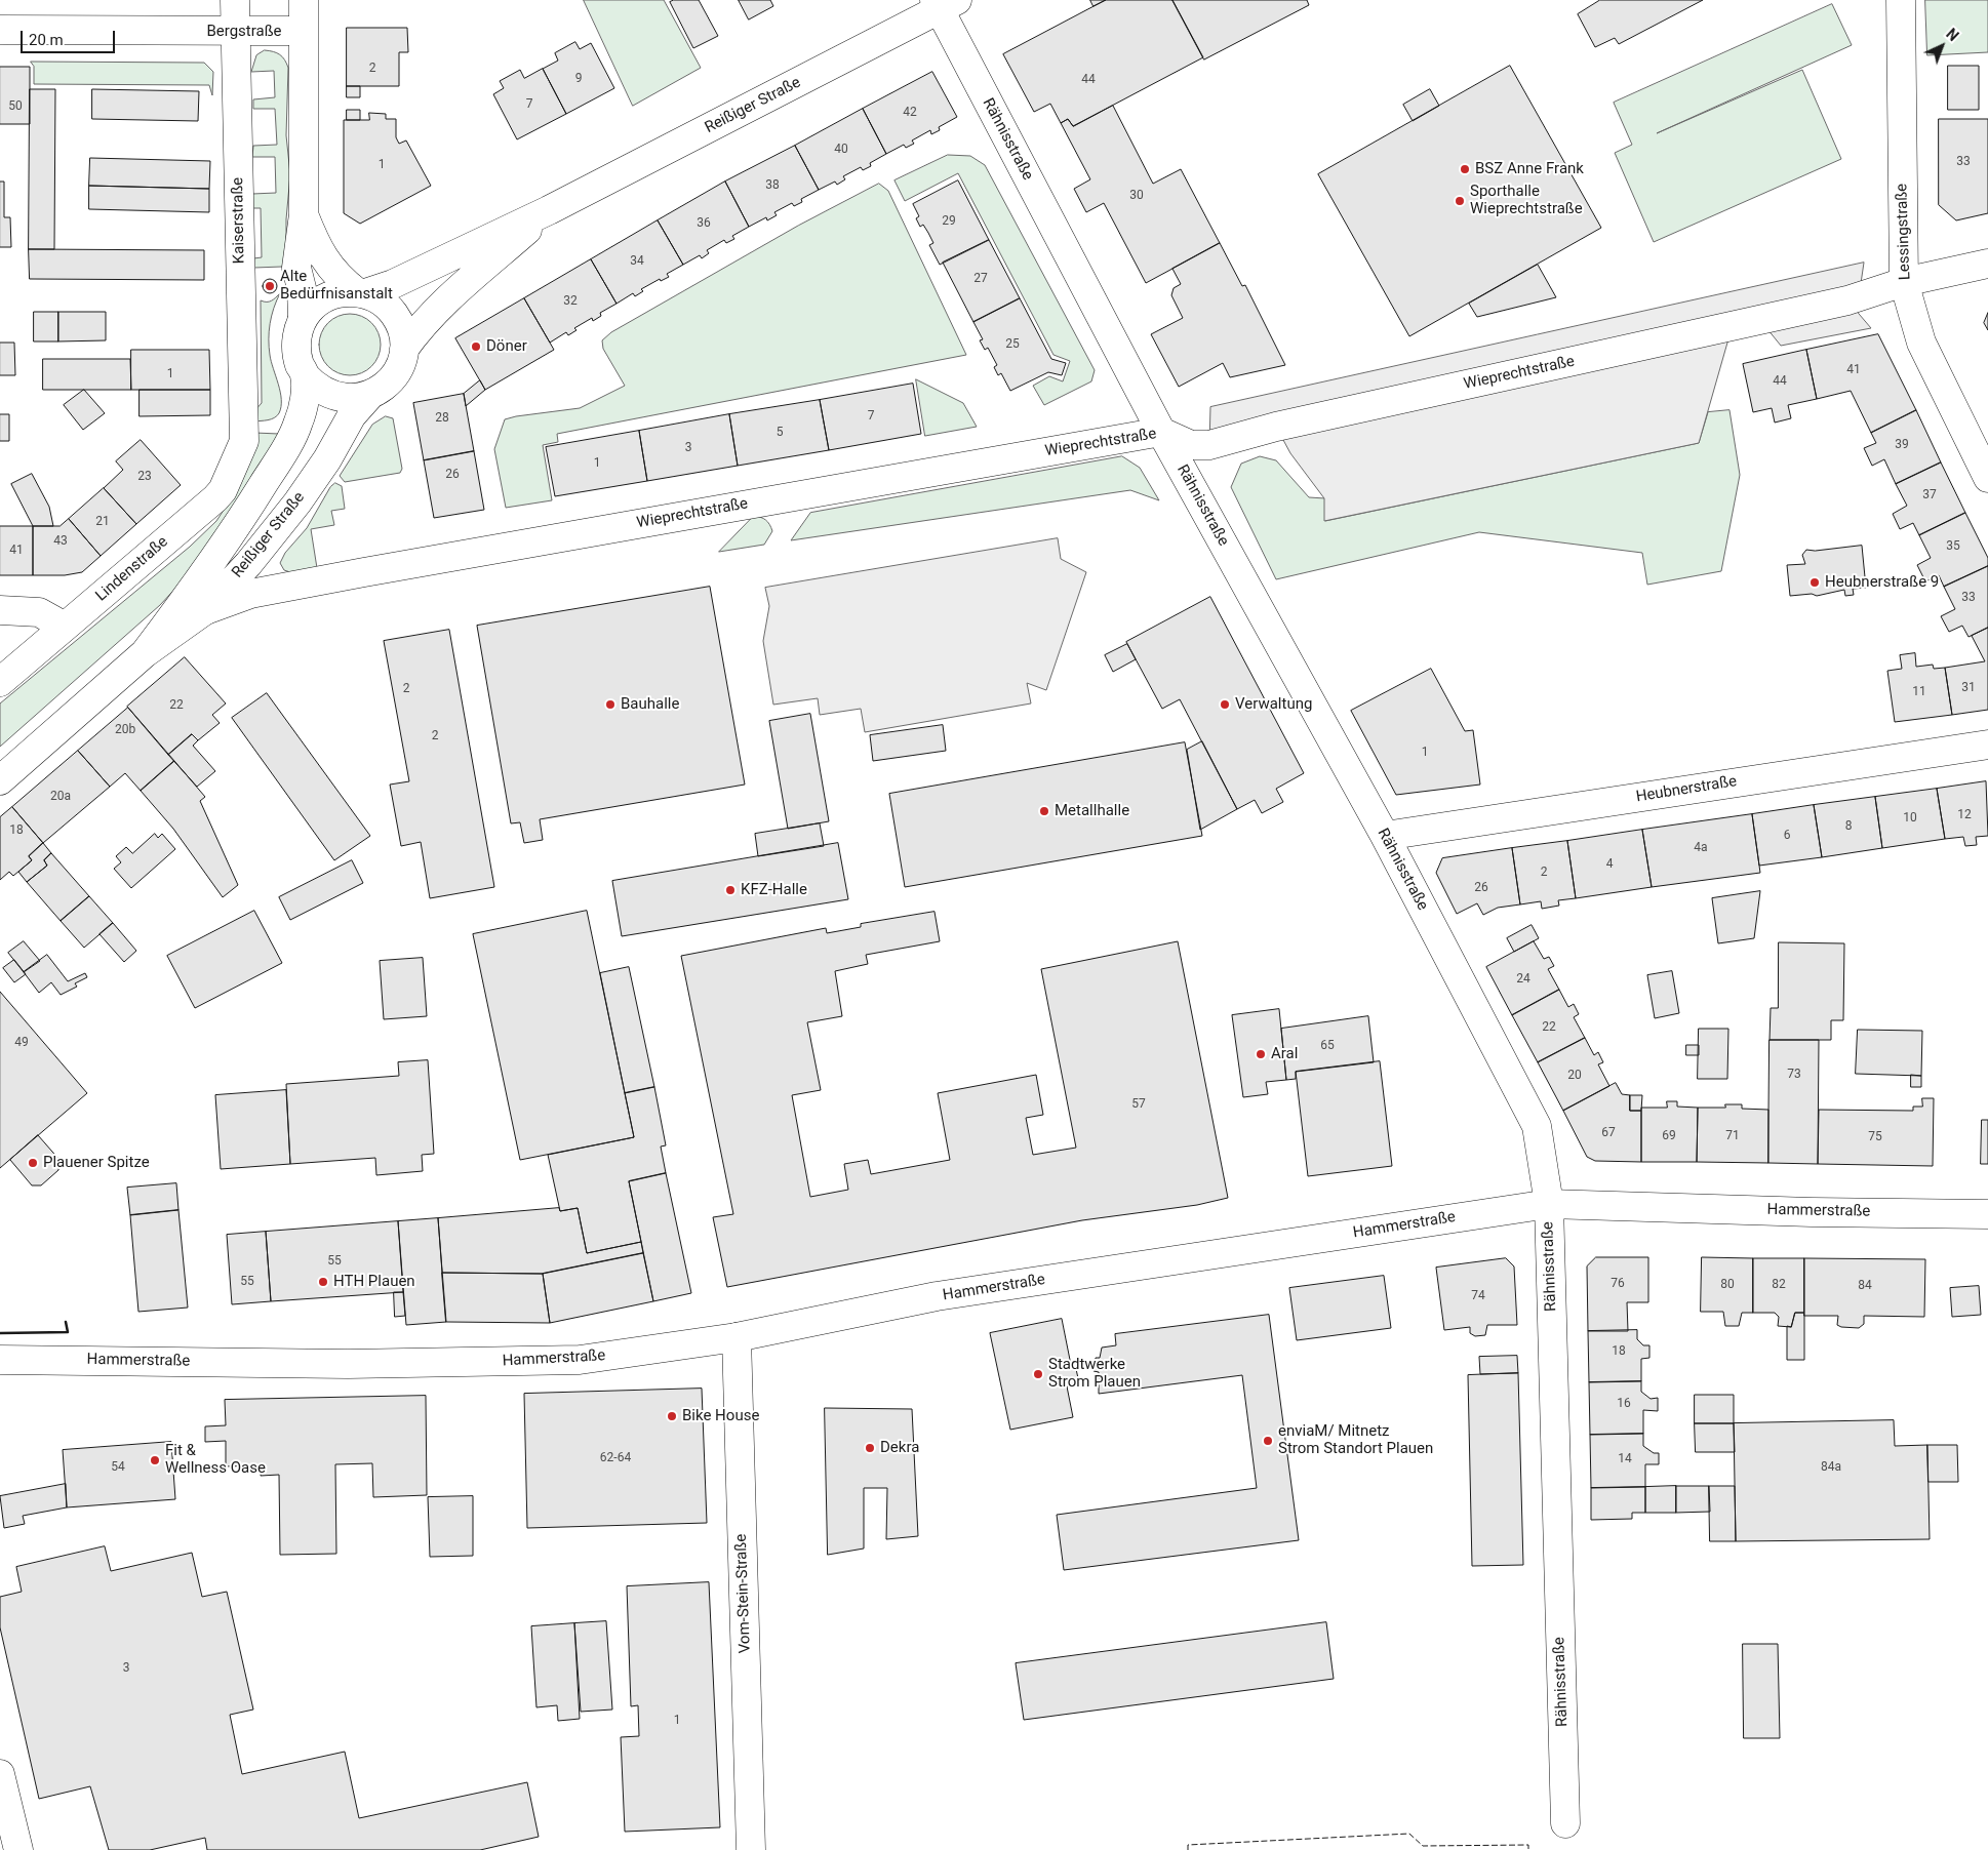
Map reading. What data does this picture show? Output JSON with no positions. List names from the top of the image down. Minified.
{"streets":{"street":["Bergstraße","Reißiger Straße","Rähnisstraße","Kaiserstraße","Lessingstraße","Wieprechtstraße","Lindenstraße","Heubnerstraße","Hammerstraße","Vom-Stein-Straße"]},"crossings":[["Bergstraße","Kaiserstraße"],["Reißiger Straße","Rähnisstraße"],["Reißiger Straße","Wieprechtstraße"],["Rähnisstraße","Wieprechtstraße"],["Rähnisstraße","Heubnerstraße"],["Rähnisstraße","Hammerstraße"],["Kaiserstraße","Lindenstraße"],["Lessingstraße","Wieprechtstraße"],["Hammerstraße","Vom-Stein-Straße"]],"places":["BSZ Anne Frank","Sporthalle Wieprechtstraße","Alte Bedürfnisanstalt","Döner","Heubnerstraße 9","Bauhalle","Verwaltung","Metallhalle","KFZ-Halle","Aral","Plauener Spitze","HTH Plauen","Stadtwerke Strom Plauen","Bike House","enviaM/ Mitnetz Strom Standort Plauen","Dekra","Fit & Wellness Oase"],"house_numbers":["2","9","44","7","50","42","40","33","1","38","30","29","36","34","27","32","25","41","1","44","7","28","5","39","3","1","26","23","37","21","43","35","41","33","31","2","11","22","20b","2","1","20a","12","10","8","18","6","4a","4","2","26","24","22","49","65","73","20","57","67","69","71","75","55","55","76","80","82","84","74","18","16","62-64","14","54","84a","3","1"],"scale_bar":"20 m","north":"top right"}
